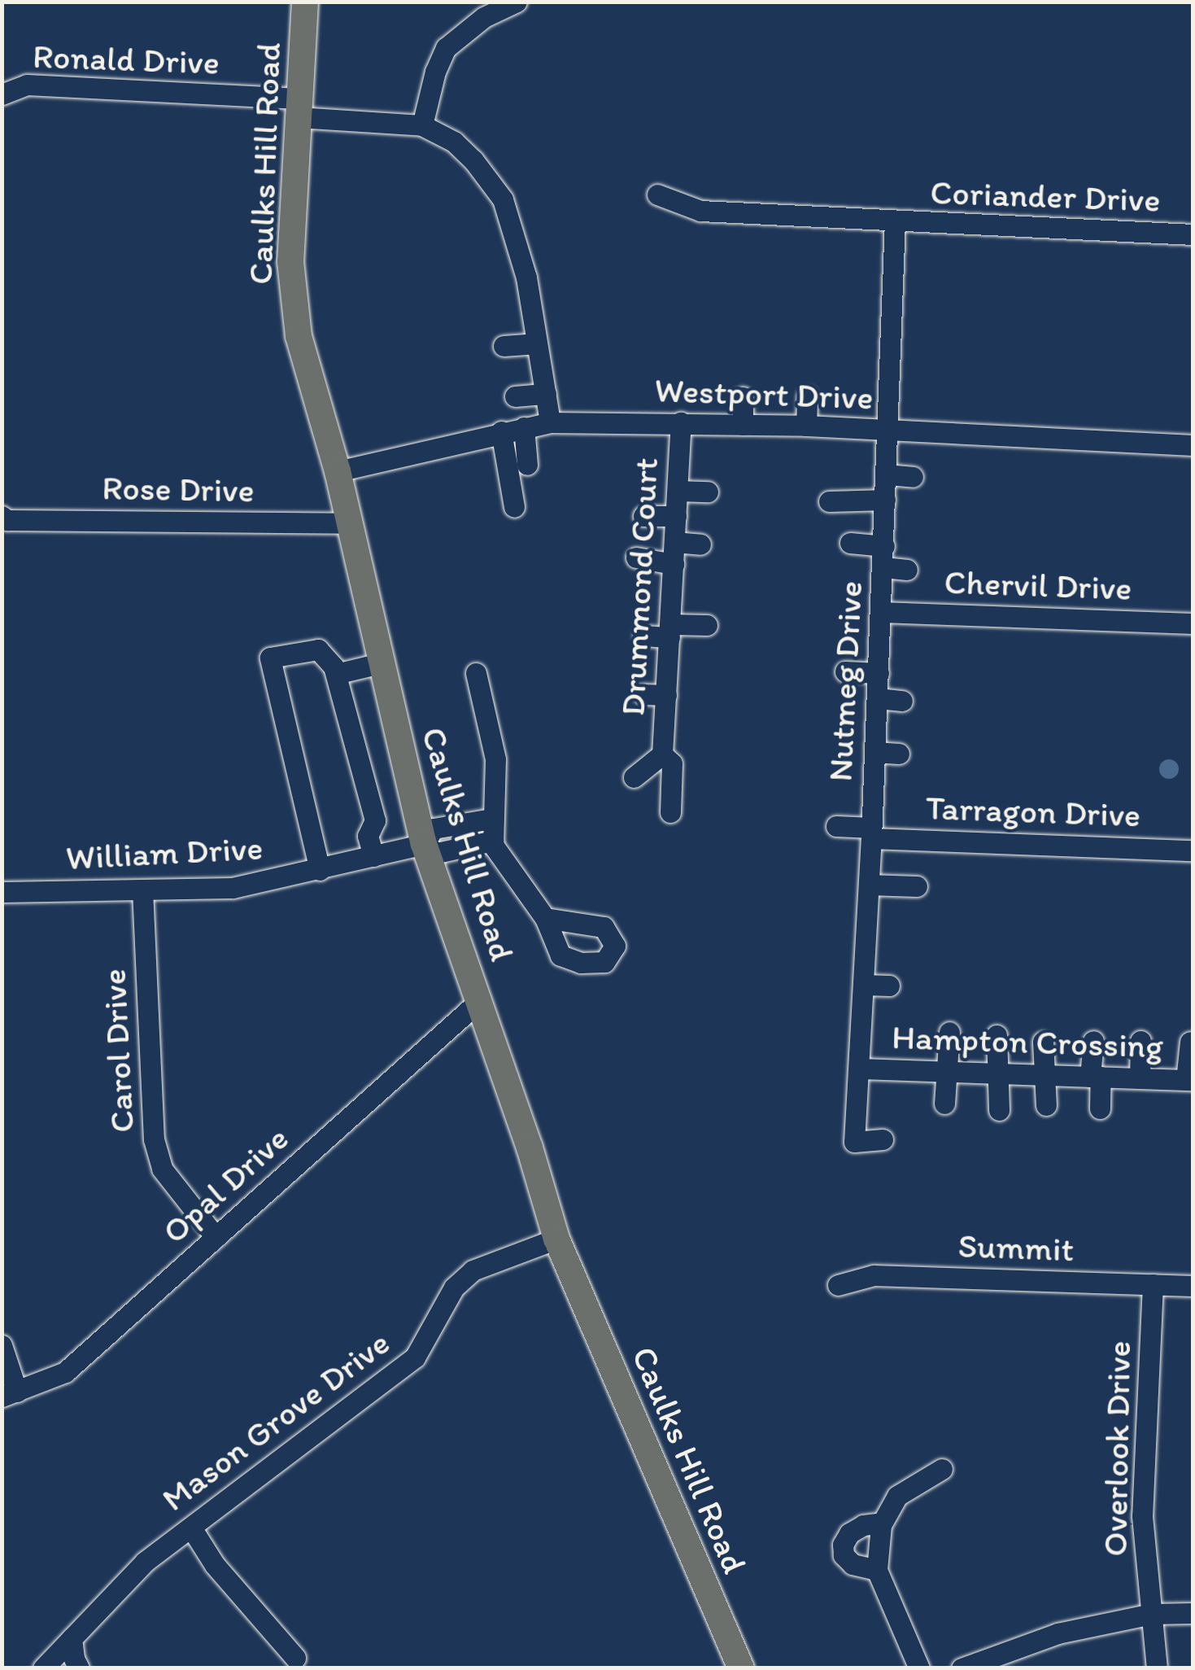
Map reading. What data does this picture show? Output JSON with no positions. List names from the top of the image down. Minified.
{"streets":{"main road":["Caulks Hill Road"],"street":["Ronald Drive","Coriander Drive","Westport Drive","Rose Drive","Chervil Drive","Drummond Court","Nutmeg Drive","Tarragon Drive","William Drive","Hampton Crossing","Carol Drive","Opal Drive","Summit","Mason Grove Drive","Overlook Drive"]},"crossings":[["Ronald Drive","Caulks Hill Road"],["Caulks Hill Road","Westport Drive"],["Caulks Hill Road","Rose Drive"],["Caulks Hill Road","William Drive"],["Caulks Hill Road","Opal Drive"],["Caulks Hill Road","Mason Grove Drive"],["Coriander Drive","Nutmeg Drive"],["Westport Drive","Drummond Court"],["Westport Drive","Nutmeg Drive"],["Chervil Drive","Nutmeg Drive"],["Nutmeg Drive","Tarragon Drive"],["Nutmeg Drive","Hampton Crossing"],["William Drive","Carol Drive"],["Carol Drive","Opal Drive"],["Summit","Overlook Drive"]]}
